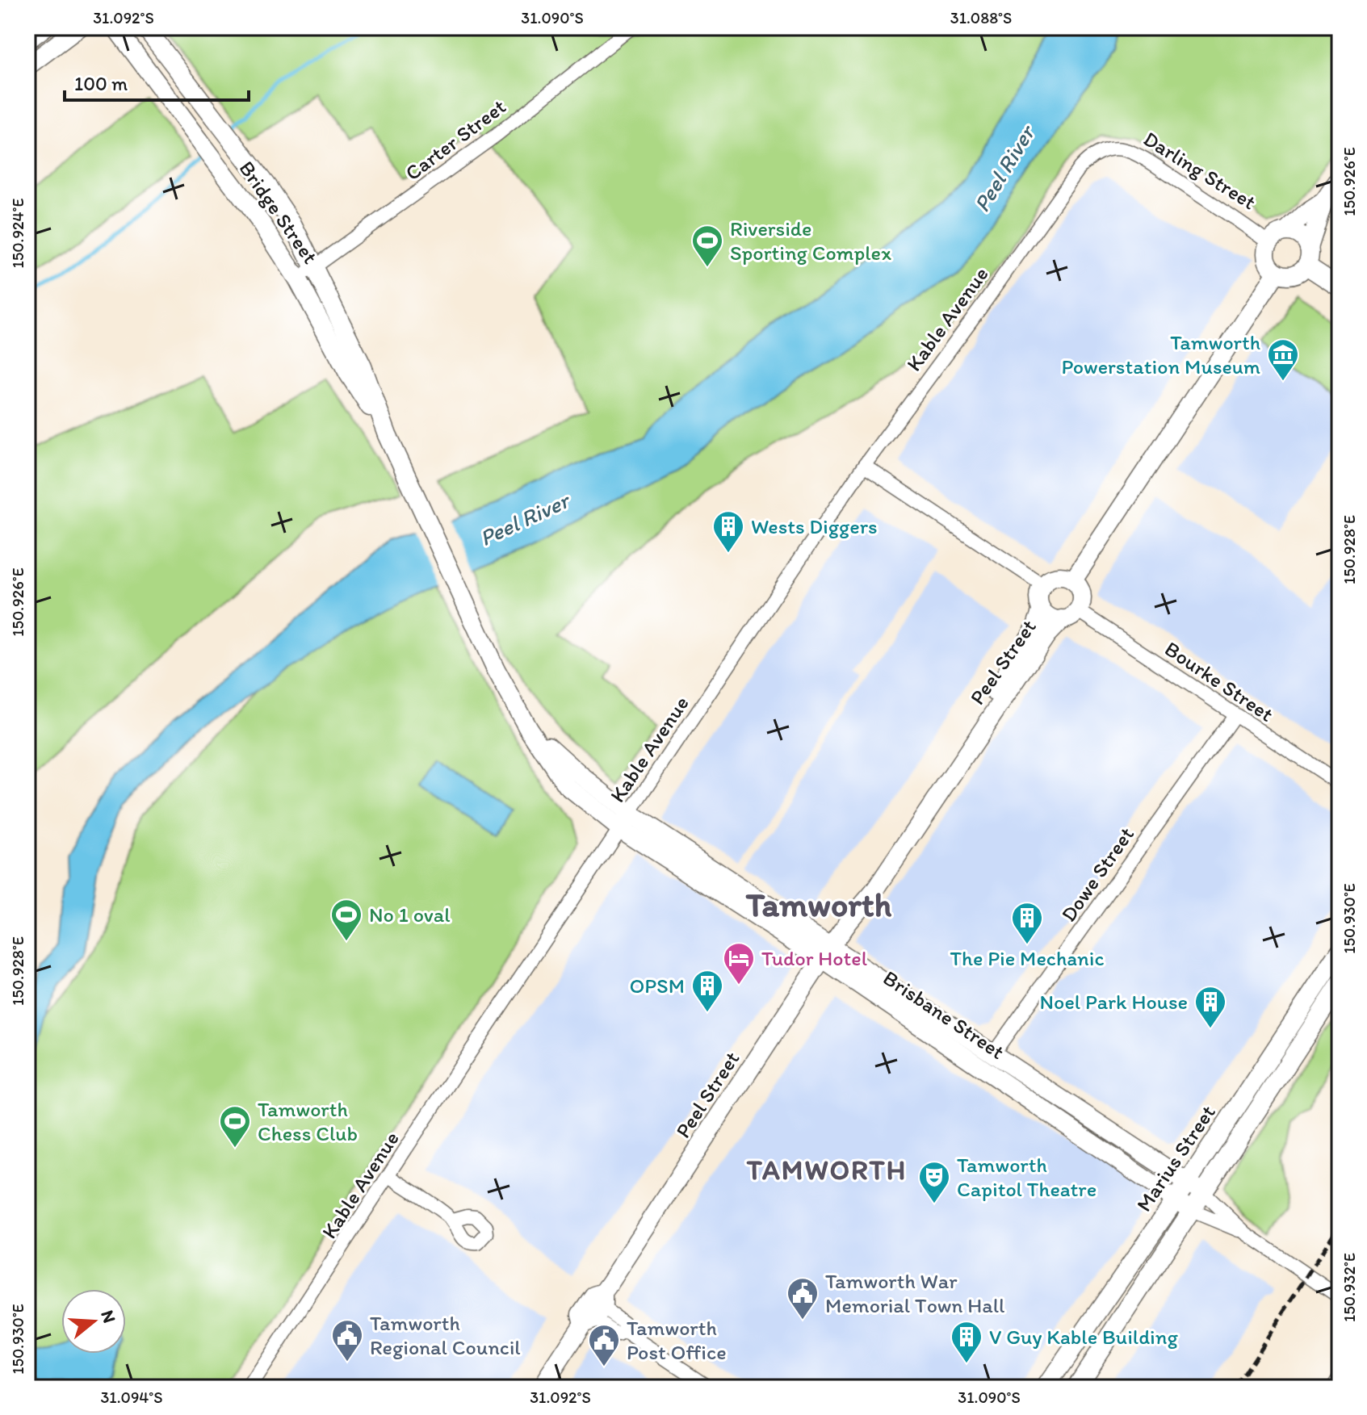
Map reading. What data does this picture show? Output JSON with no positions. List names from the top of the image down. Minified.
{"streets":{"main road":["Bridge Street","Peel Street","Brisbane Street","Marius Street"],"street":["Carter Street","Darling Street","Kable Avenue","Bourke Street","Dowe Street"]},"crossings":[["Carter Street","Bridge Street"],["Darling Street","Kable Avenue"],["Bridge Street","Kable Avenue"],["Bridge Street","Brisbane Street"],["Kable Avenue","Brisbane Street"],["Peel Street","Bourke Street"],["Peel Street","Brisbane Street"],["Bourke Street","Dowe Street"],["Dowe Street","Brisbane Street"],["Brisbane Street","Marius Street"]],"districts":["Tamworth","TAMWORTH"],"water":["Peel River"],"places":{"sports":["Riverside Sporting Complex","No 1 oval","Tamworth Chess Club"],"museum":["Tamworth Powerstation Museum"],"building":["Wests Diggers","The Pie Mechanic","OPSM","Noel Park House","V Guy Kable Building"],"hotel":["Tudor Hotel"],"theatre":["Tamworth Capitol Theatre"],"public building":["Tamworth War Memorial Town Hall","Tamworth Regional Council","Tamworth Post Office"]},"scale_bar":"100 m","north":"right","coordinates":["31.092°S","31.090°S","31.088°S","150.926°E","150.924°E","150.928°E","150.930°E","150.932°E","31.094°S"]}
